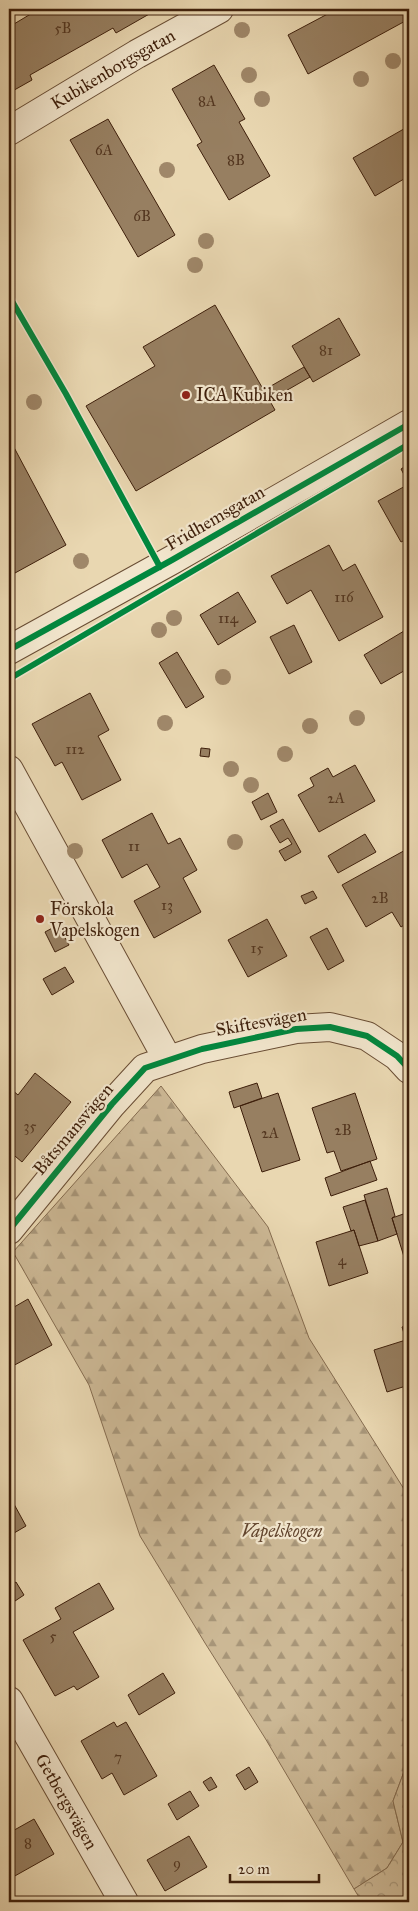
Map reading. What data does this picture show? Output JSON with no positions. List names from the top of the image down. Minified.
{"streets":{"street":["Kubikenborgsgatan","Fridhemsgatan","Skiftesvägen","Båtsmansvägen","Getbergsvägen"]},"crossings":[["Skiftesvägen","Båtsmansvägen"]],"parks":["Vapelskogen"],"places":["ICA Kubiken","Förskola Vapelskogen"],"house_numbers":["5B","8A","6A","8B","6B","81","116","114","112","2A","11","2B","13","15","35","2B","2A","4","5","7","8","9"],"scale_bar":"20 m"}
